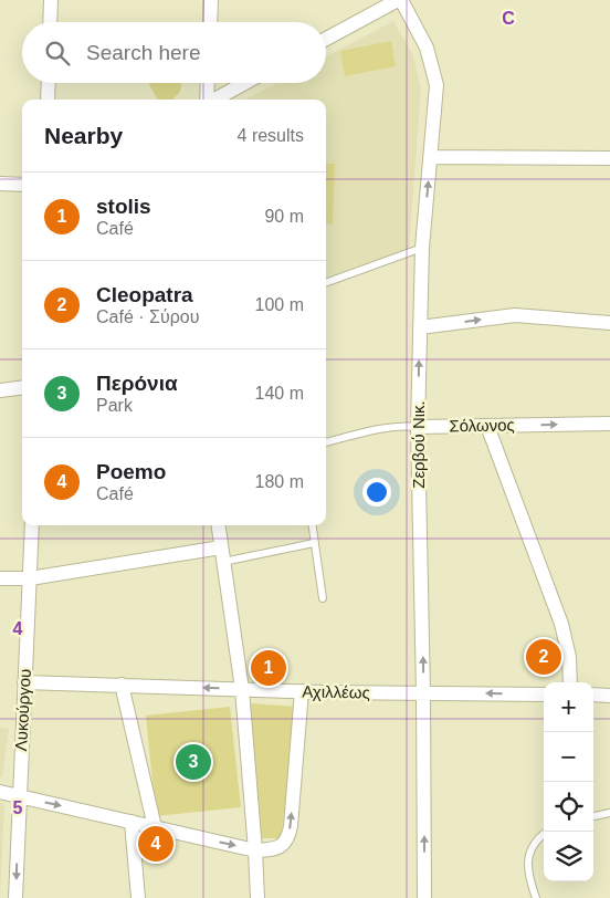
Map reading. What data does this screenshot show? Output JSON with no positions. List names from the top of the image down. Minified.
{"streets":{"street":["Σόλωνος","Ζερβού Νικ.","Αχιλλέως","Λυκούργου"]},"crossings":[["Σόλωνος","Ζερβού Νικ."],["Ζερβού Νικ.","Αχιλλέως"],["Αχιλλέως","Λυκούργου"]],"one_way":["Ζερβού Νικ.","Αχιλλέως"],"page":{"search":"Search here","heading":["Nearby","4 results"],"list":[{"mark":"1","name":"stolis","note":"Café","value":"90 m"},{"mark":"2","name":"Cleopatra","note":"Café · Σύρου","value":"100 m"},{"mark":"3","name":"Περόνια","note":"Park","value":"140 m"},{"mark":"4","name":"Poemo","note":"Café","value":"180 m"}],"pins":["2","1","3","4"],"map_buttons":["+","−"]},"grid":{"columns":["C"],"rows":["4","5"]}}
